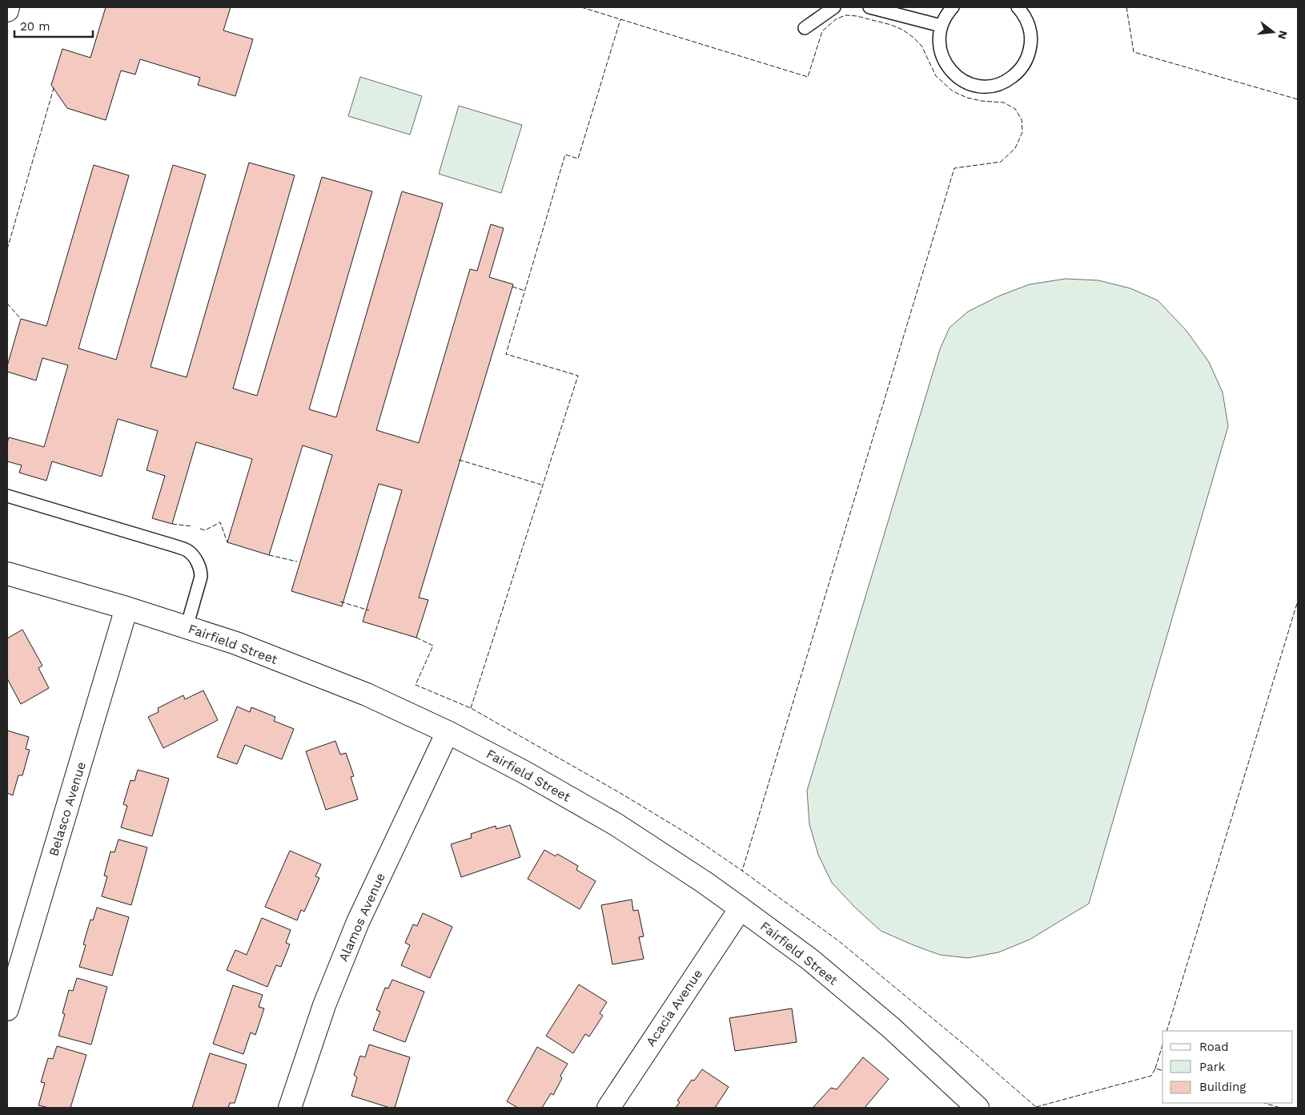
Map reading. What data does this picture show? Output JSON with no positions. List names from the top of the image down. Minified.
{"streets":{"street":["Fairfield Street","Belasco Avenue","Alamos Avenue","Acacia Avenue"]},"crossings":[["Fairfield Street","Belasco Avenue"],["Fairfield Street","Alamos Avenue"],["Fairfield Street","Acacia Avenue"]],"legend":["Road","Park","Building"],"scale_bar":"20 m","north":"right"}
